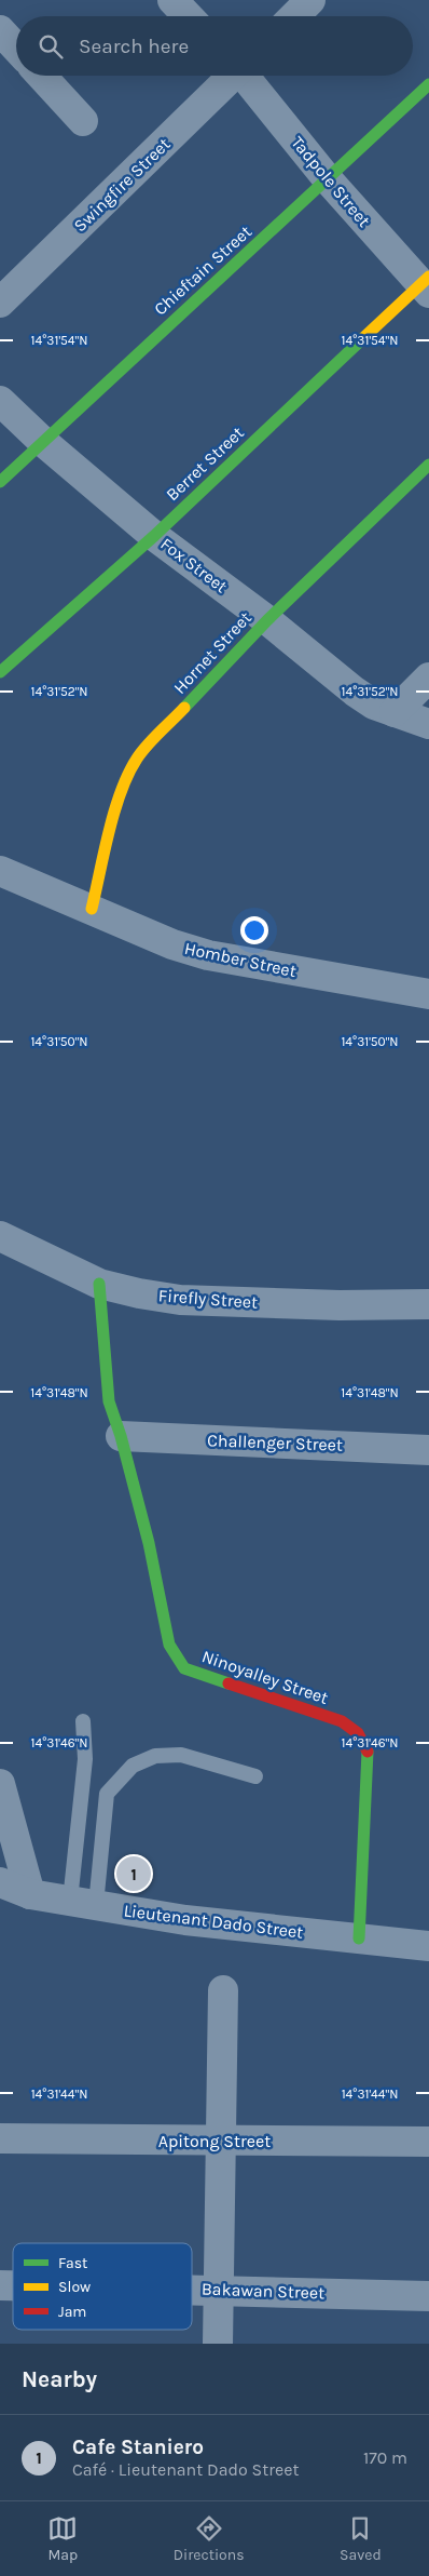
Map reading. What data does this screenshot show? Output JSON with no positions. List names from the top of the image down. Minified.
{"streets":{"street":["Tadpole Street","Swingfire Street","Chieftain Street","Berret Street","Fox Street","Hornet Street","Homber Street","Firefly Street","Challenger Street","Ninoyalley Street","Lieutenant Dado Street","Apitong Street","Bakawan Street"]},"crossings":[["Tadpole Street","Chieftain Street"],["Tadpole Street","Berret Street"],["Chieftain Street","Fox Street"],["Berret Street","Fox Street"],["Fox Street","Hornet Street"],["Hornet Street","Homber Street"],["Firefly Street","Ninoyalley Street"],["Challenger Street","Ninoyalley Street"],["Ninoyalley Street","Lieutenant Dado Street"]],"legend":["Fast","Slow","Jam"],"page":{"search":"Search here","pins":"1","heading":"Nearby","list":[{"mark":"1","name":"Cafe Staniero","note":"Café · Lieutenant Dado Street","value":"170 m"}],"nav":["Map","Directions","Saved"]},"coordinates":["14°31'54\"N","14°31'52\"N","14°31'50\"N","14°31'48\"N","14°31'46\"N","14°31'44\"N"]}
